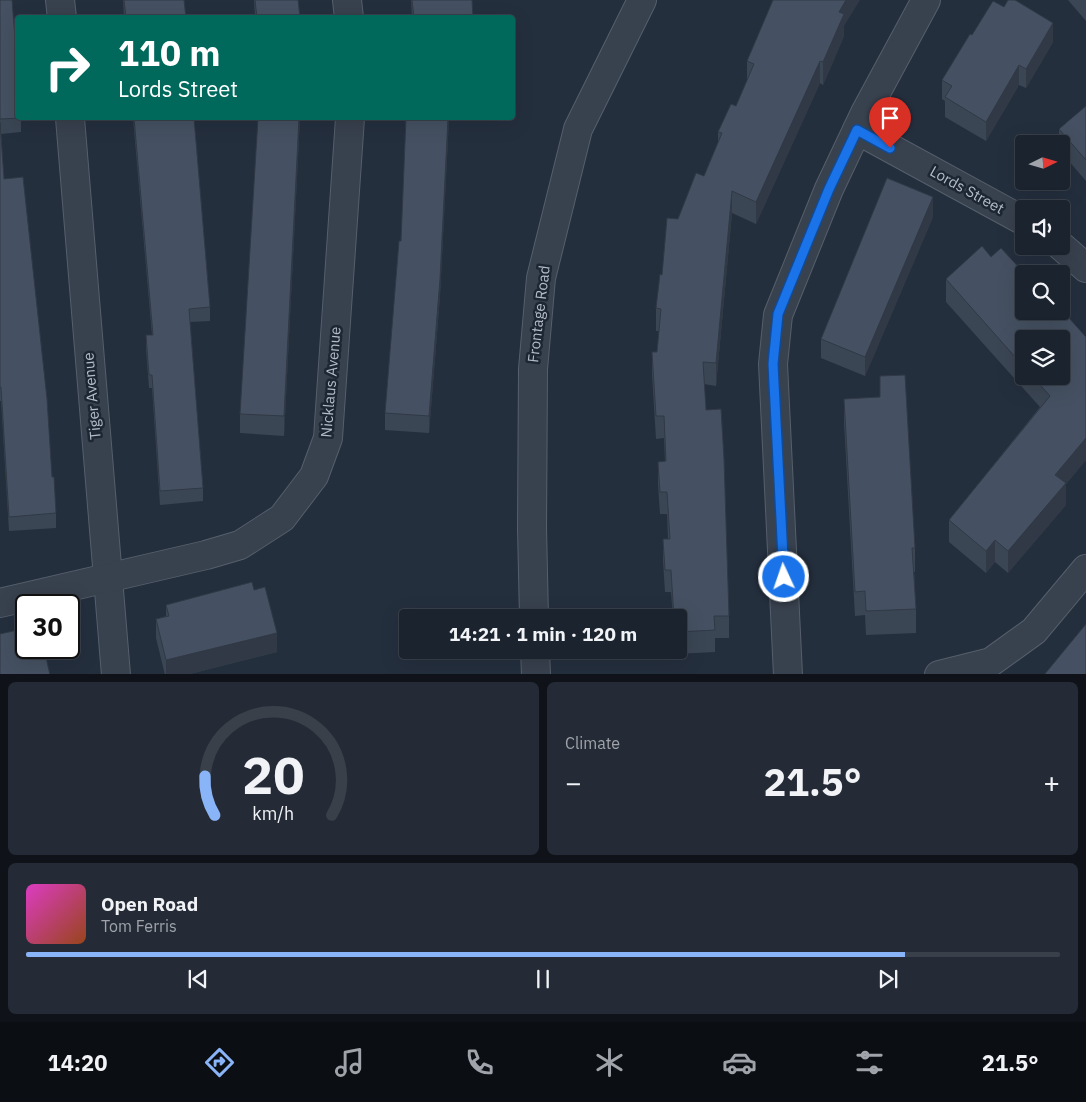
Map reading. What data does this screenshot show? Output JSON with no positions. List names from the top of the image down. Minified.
{"streets":{"street":["Lords Street","Frontage Road","Nicklaus Avenue","Tiger Avenue"]},"crossings":[["Nicklaus Avenue","Tiger Avenue"]],"north":"right","page":{"turn":["110 m","Lords Street"],"limit":"30","trip":"14:21 · 1 min · 120 m","tile":"Climate","heat":["−","21.5°","+"],"song":["Open Road","Tom Ferris"],"tabs":["14:20","21.5°"],"gauge":["20","km/h"]}}
